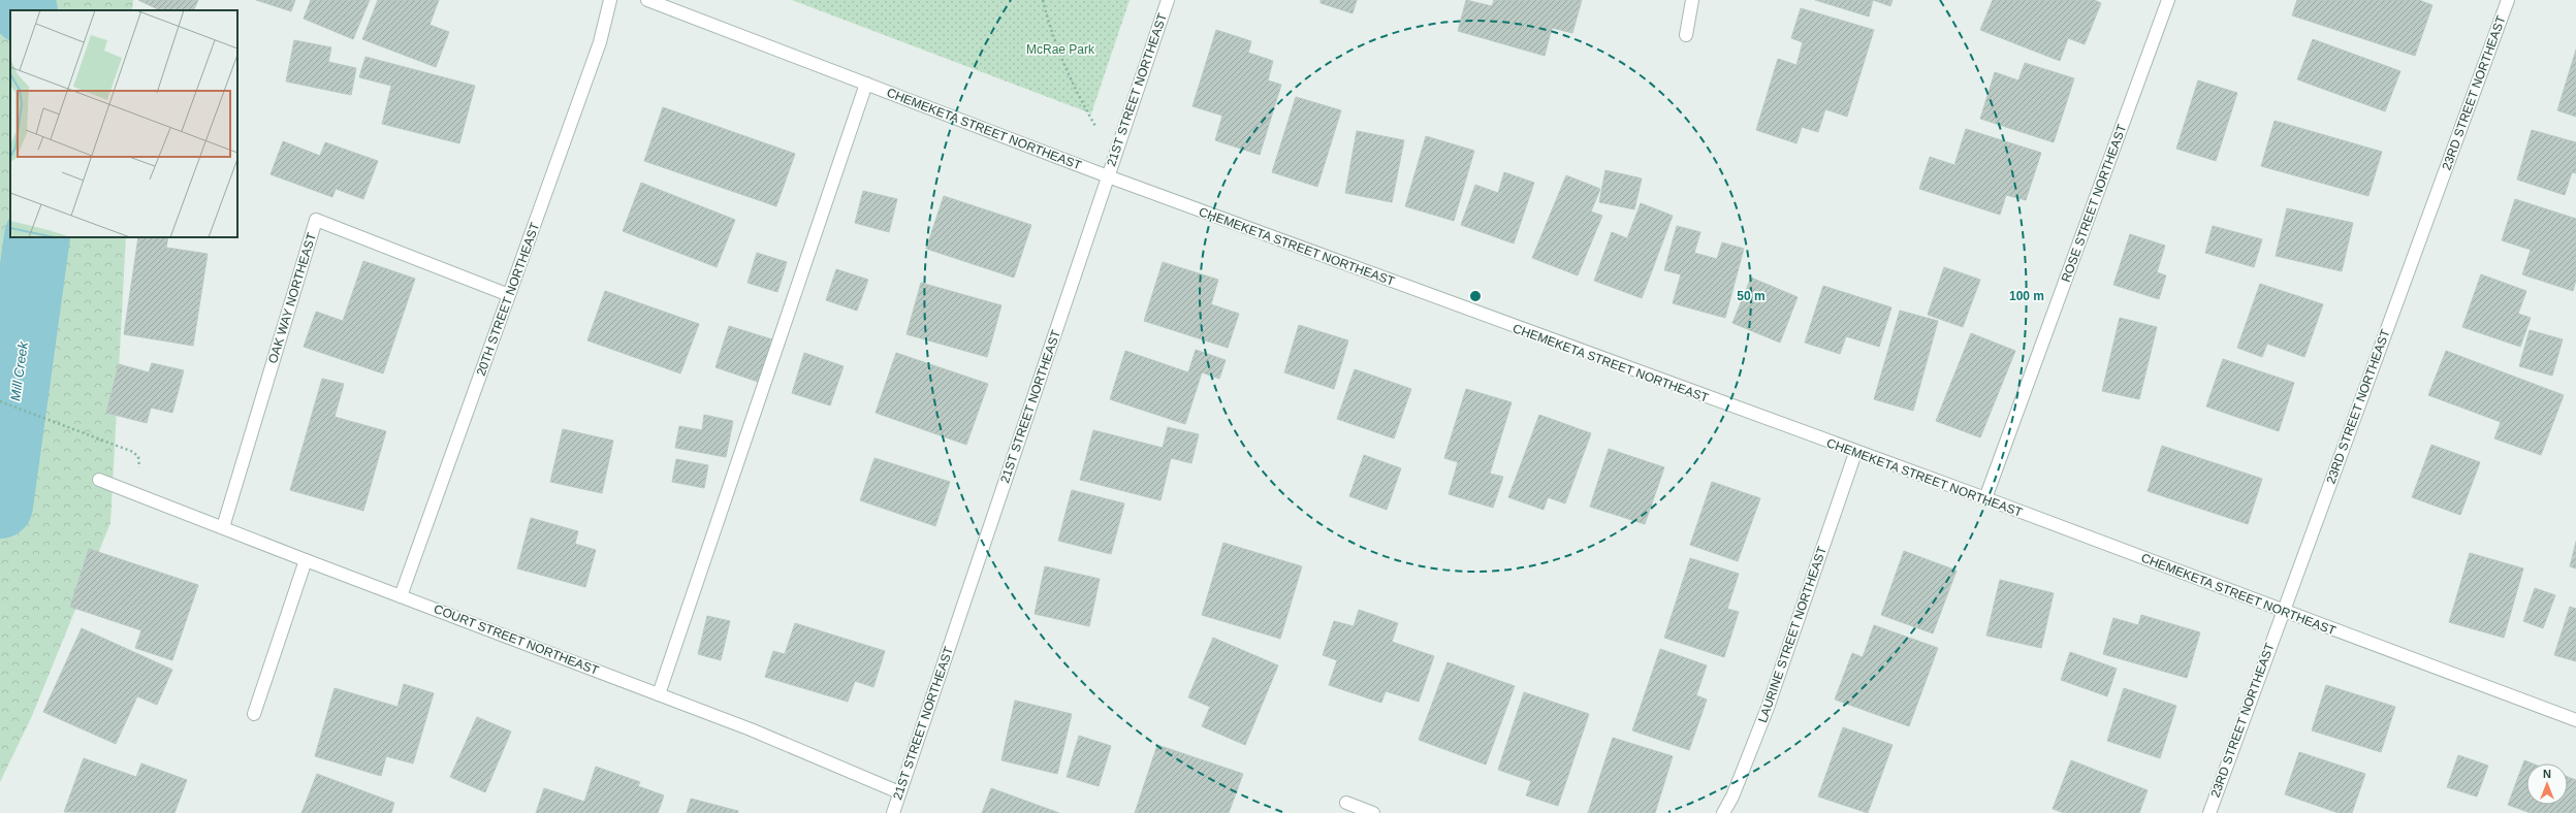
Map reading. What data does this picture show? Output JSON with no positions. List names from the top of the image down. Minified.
{"streets":{"street":["21ST STREET NORTHEAST","23RD STREET NORTHEAST","CHEMEKETA STREET NORTHEAST","ROSE STREET NORTHEAST","OAK WAY NORTHEAST","20TH STREET NORTHEAST","LAURINE STREET NORTHEAST","COURT STREET NORTHEAST"]},"crossings":[["21ST STREET NORTHEAST","CHEMEKETA STREET NORTHEAST"],["21ST STREET NORTHEAST","COURT STREET NORTHEAST"],["23RD STREET NORTHEAST","CHEMEKETA STREET NORTHEAST"],["CHEMEKETA STREET NORTHEAST","ROSE STREET NORTHEAST"],["CHEMEKETA STREET NORTHEAST","LAURINE STREET NORTHEAST"],["OAK WAY NORTHEAST","20TH STREET NORTHEAST"],["OAK WAY NORTHEAST","COURT STREET NORTHEAST"],["20TH STREET NORTHEAST","COURT STREET NORTHEAST"]],"water":["Mill Creek"],"parks":["McRae Park"],"north":"top","rings":["50 m","100 m"]}
